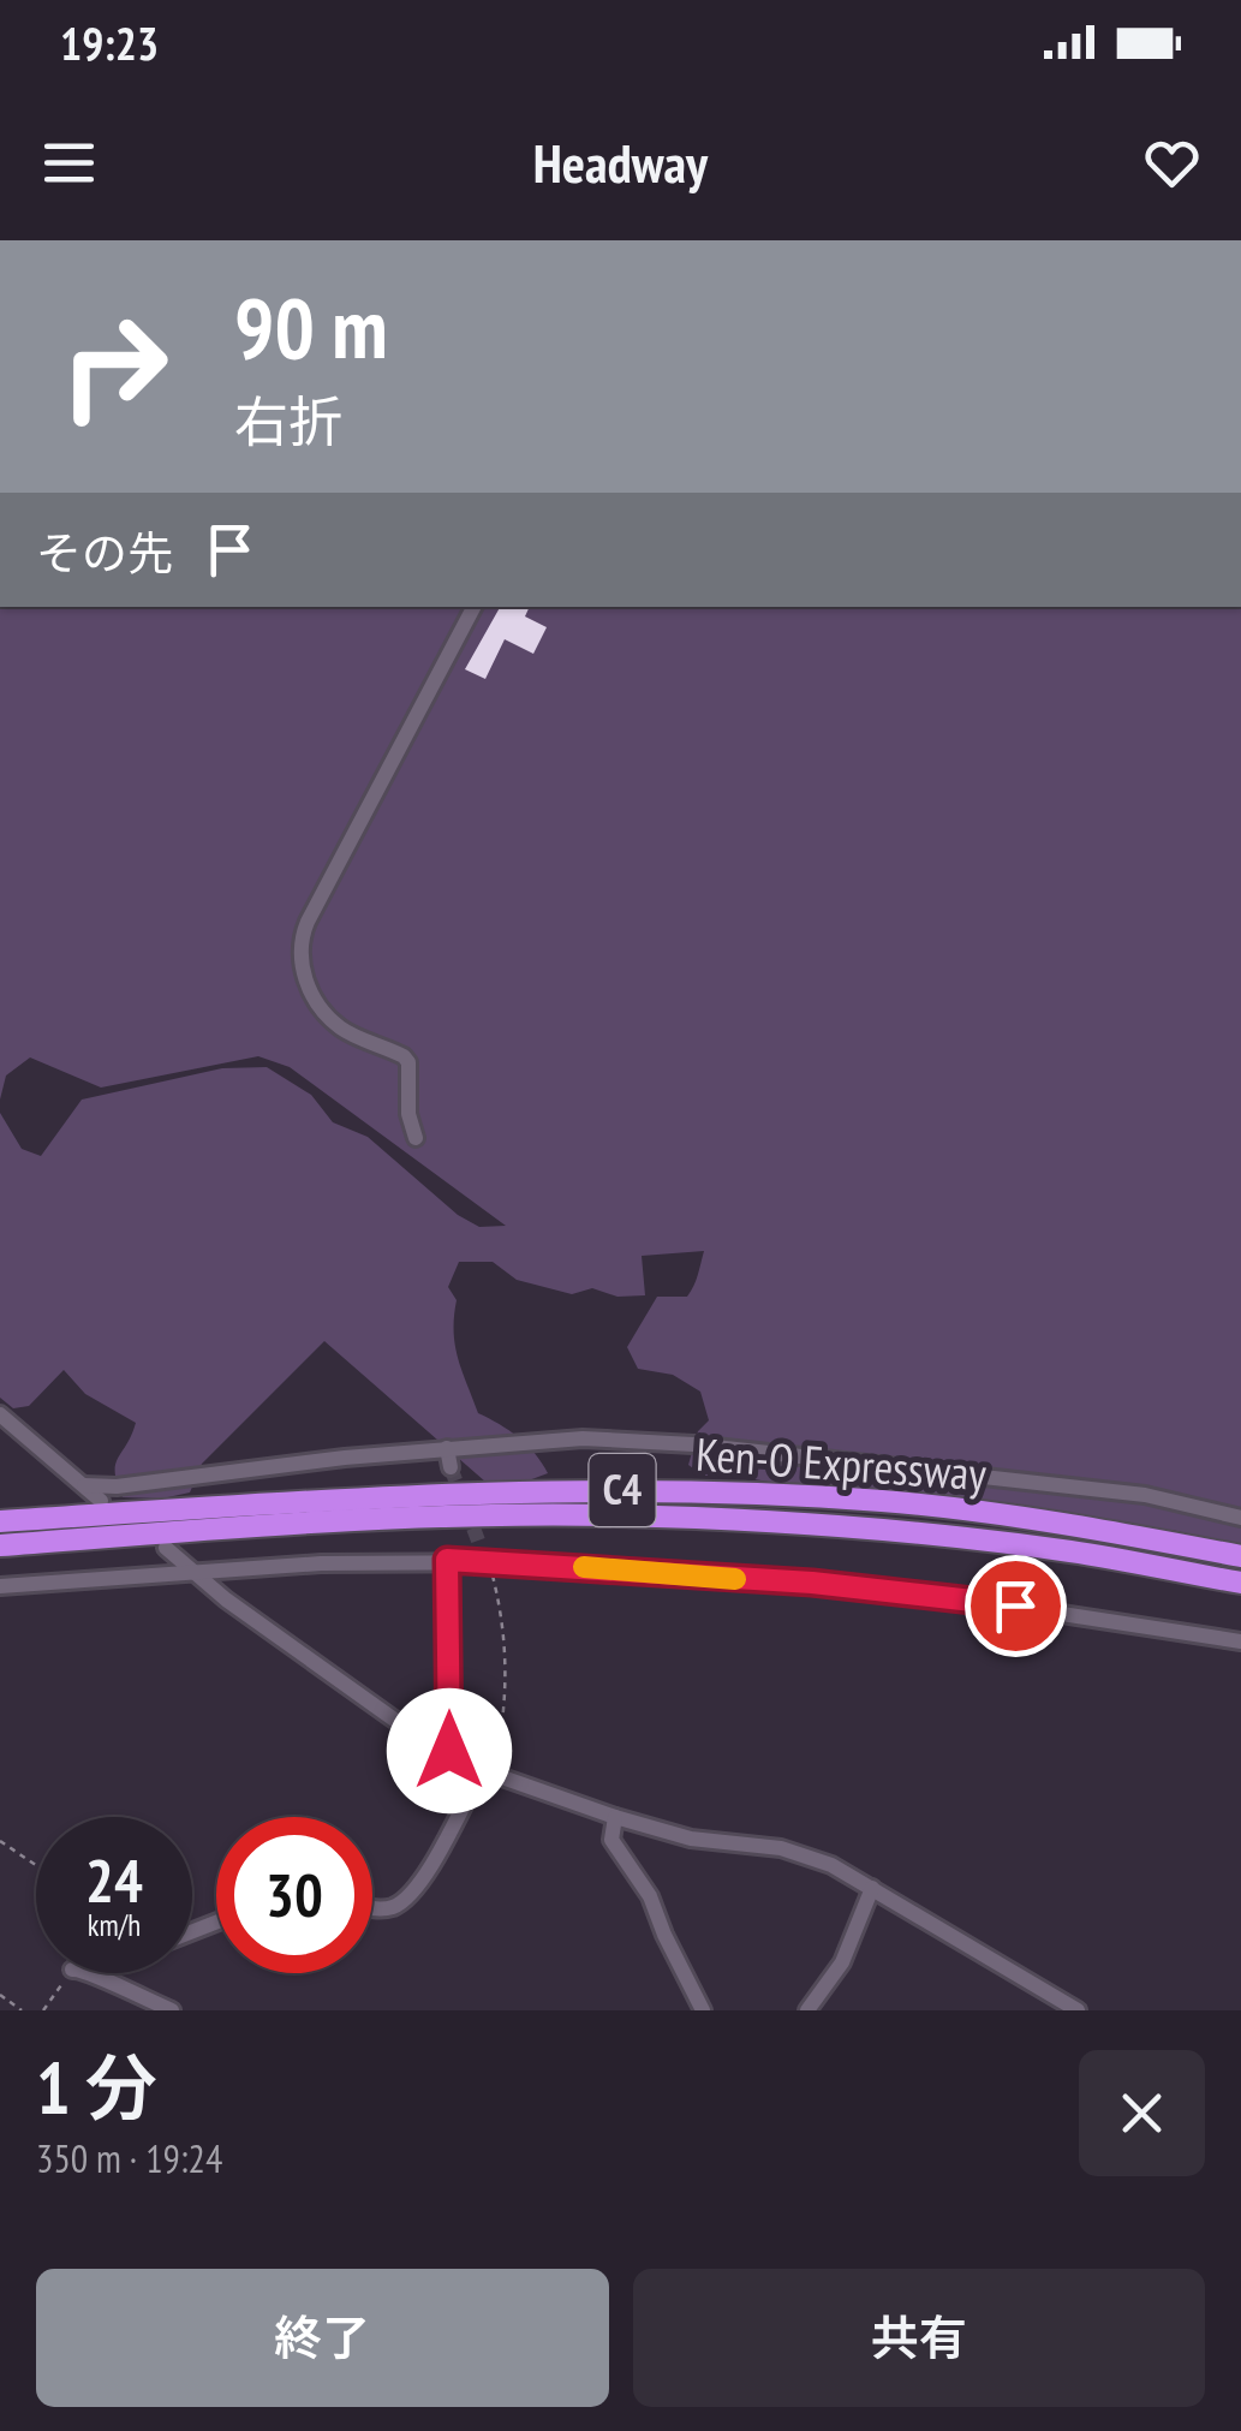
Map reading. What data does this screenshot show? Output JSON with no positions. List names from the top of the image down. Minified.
{"streets":{"highway":["Ken-O Expressway","C4"]},"page":{"status":"19:23","header":"Headway","turn":["90 m","右折"],"then":"その先","speed":"24 km/h","limit":"30","heading":["1 分","350 m · 19:24"],"buttons":["終了","共有"]}}
